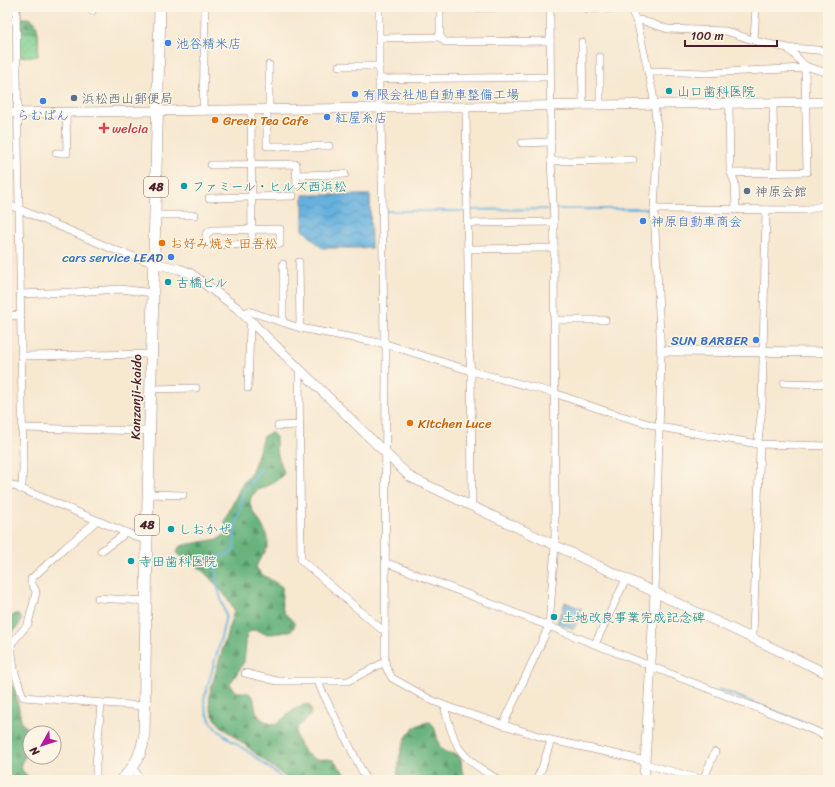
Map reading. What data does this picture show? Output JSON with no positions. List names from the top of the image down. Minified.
{"streets":{"main road":["48","Kanzanji-kaido"]},"places":{"other":["池谷精米店","山口歯科医院","有限会社旭自動車整備工場","浜松西山郵便局","らむぱん","紅屋糸店","Green Tea Cafe","ファミール・ヒルズ西浜松","神原会館","神原自動車商会","お好み焼き 田吾松","cars service LEAD","古橋ビル","SUN BARBER","Kitchen Luce","しおかぜ","寺田歯科医院","土地改良事業完成記念碑"],"health":["welcia"]},"scale_bar":"100 m","north":"bottom left"}
